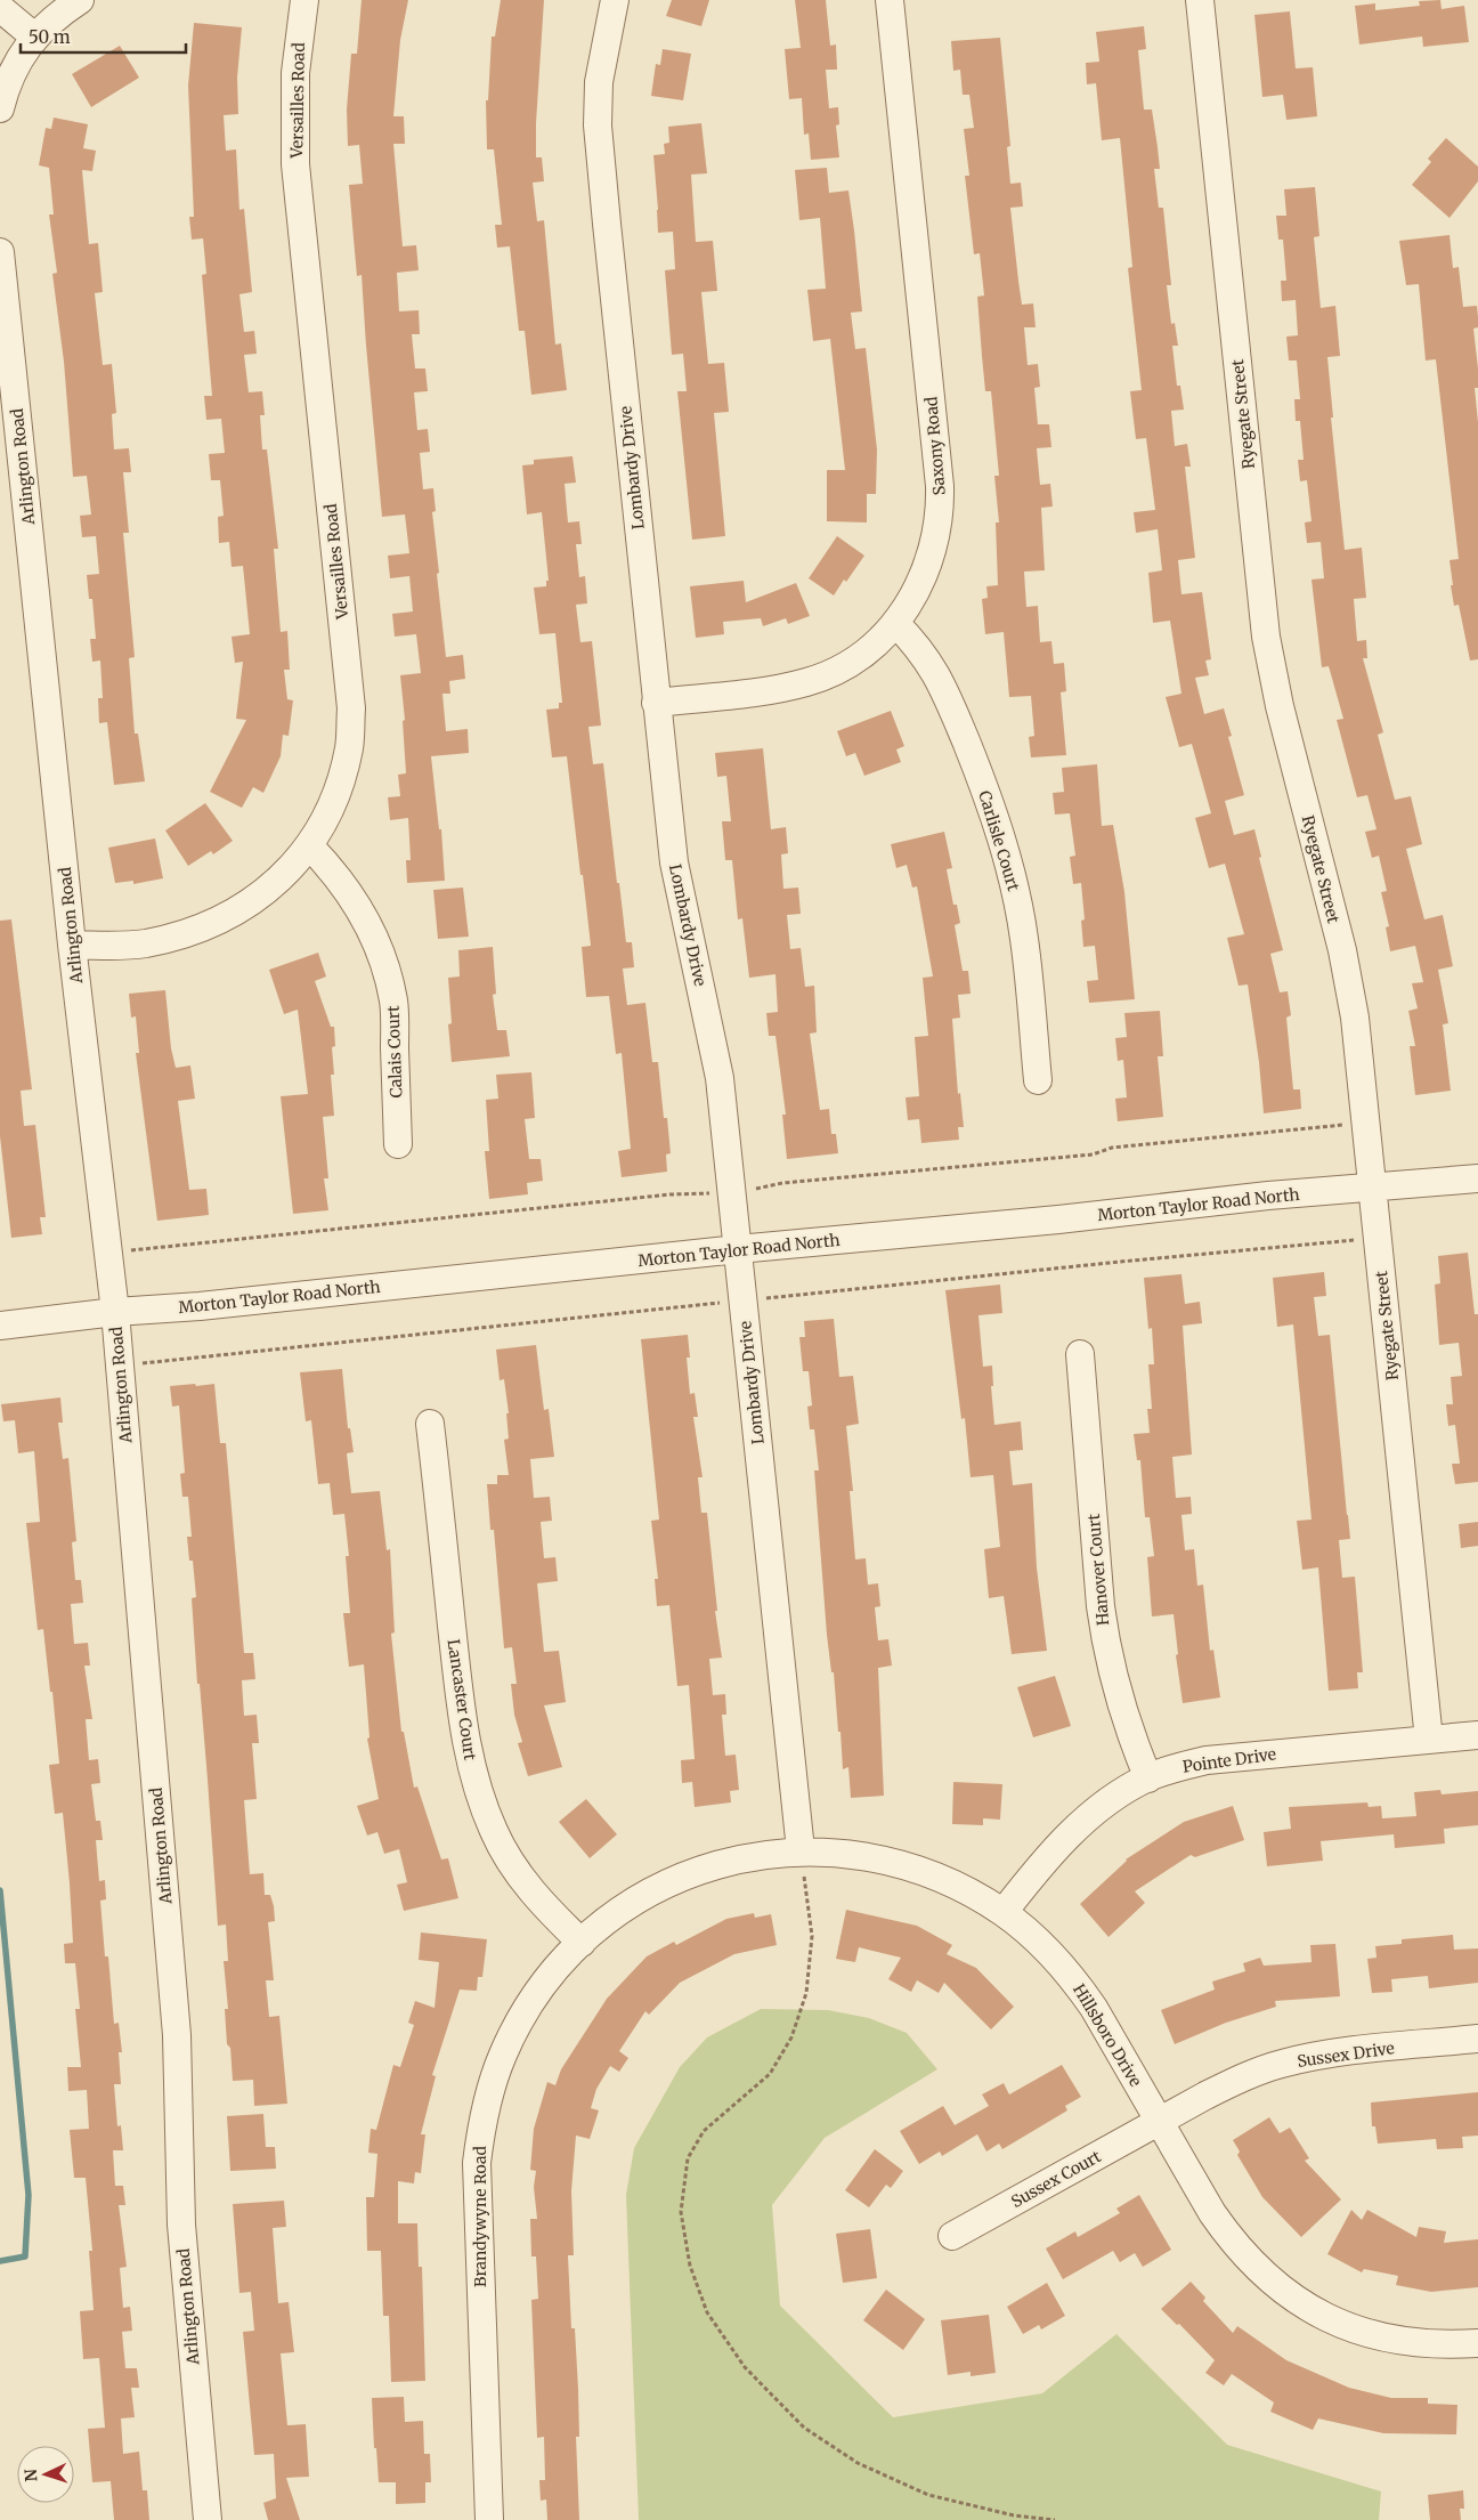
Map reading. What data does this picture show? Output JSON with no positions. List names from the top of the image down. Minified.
{"streets":{"street":["Versailles Road","Ryegate Street","Saxony Road","Arlington Road","Lombardy Drive","Carlisle Court","Calais Court","Morton Taylor Road North","Hanover Court","Lancaster Court","Pointe Drive","Hillsboro Drive","Sussex Drive","Sussex Court","Brandywyne Road"]},"crossings":[["Versailles Road","Arlington Road"],["Versailles Road","Calais Court"],["Ryegate Street","Morton Taylor Road North"],["Ryegate Street","Pointe Drive"],["Saxony Road","Lombardy Drive"],["Saxony Road","Carlisle Court"],["Arlington Road","Morton Taylor Road North"],["Lombardy Drive","Morton Taylor Road North"],["Lombardy Drive","Hillsboro Drive"],["Hanover Court","Pointe Drive"],["Lancaster Court","Hillsboro Drive"],["Lancaster Court","Brandywyne Road"],["Pointe Drive","Hillsboro Drive"],["Hillsboro Drive","Sussex Drive"],["Hillsboro Drive","Sussex Court"],["Hillsboro Drive","Brandywyne Road"],["Sussex Drive","Sussex Court"]],"scale_bar":"50 m","north":"left"}
